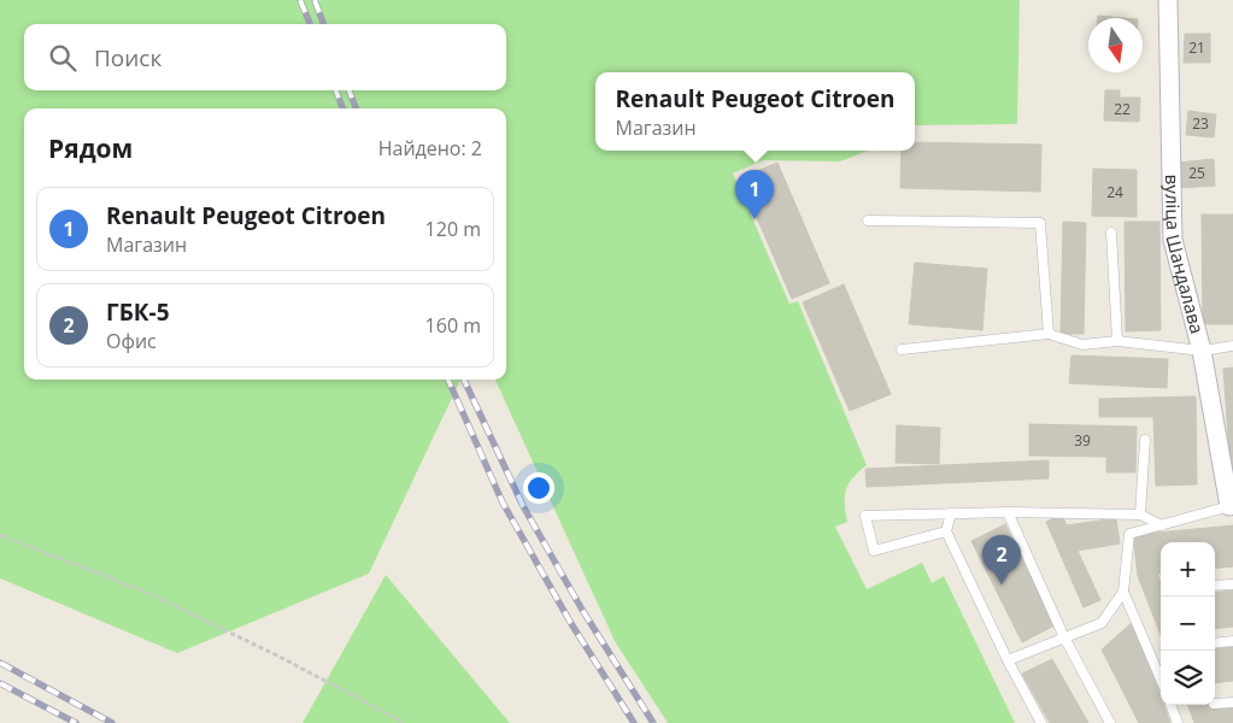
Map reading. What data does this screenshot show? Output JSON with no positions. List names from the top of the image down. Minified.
{"streets":{"street":["вуліца Шандалава"]},"house_numbers":["21","22","23","25","24","39"],"north":"bottom","page":{"search":"Поиск","popup":["Renault Peugeot Citroen","Магазин"],"heading":["Рядом","Найдено: 2"],"pins":["1","2"],"list":[{"mark":"1","name":"Renault Peugeot Citroen","note":"Магазин","value":"120 m"},{"mark":"2","name":"ГБК-5","note":"Офис","value":"160 m"}],"map_buttons":["+","−"]}}
